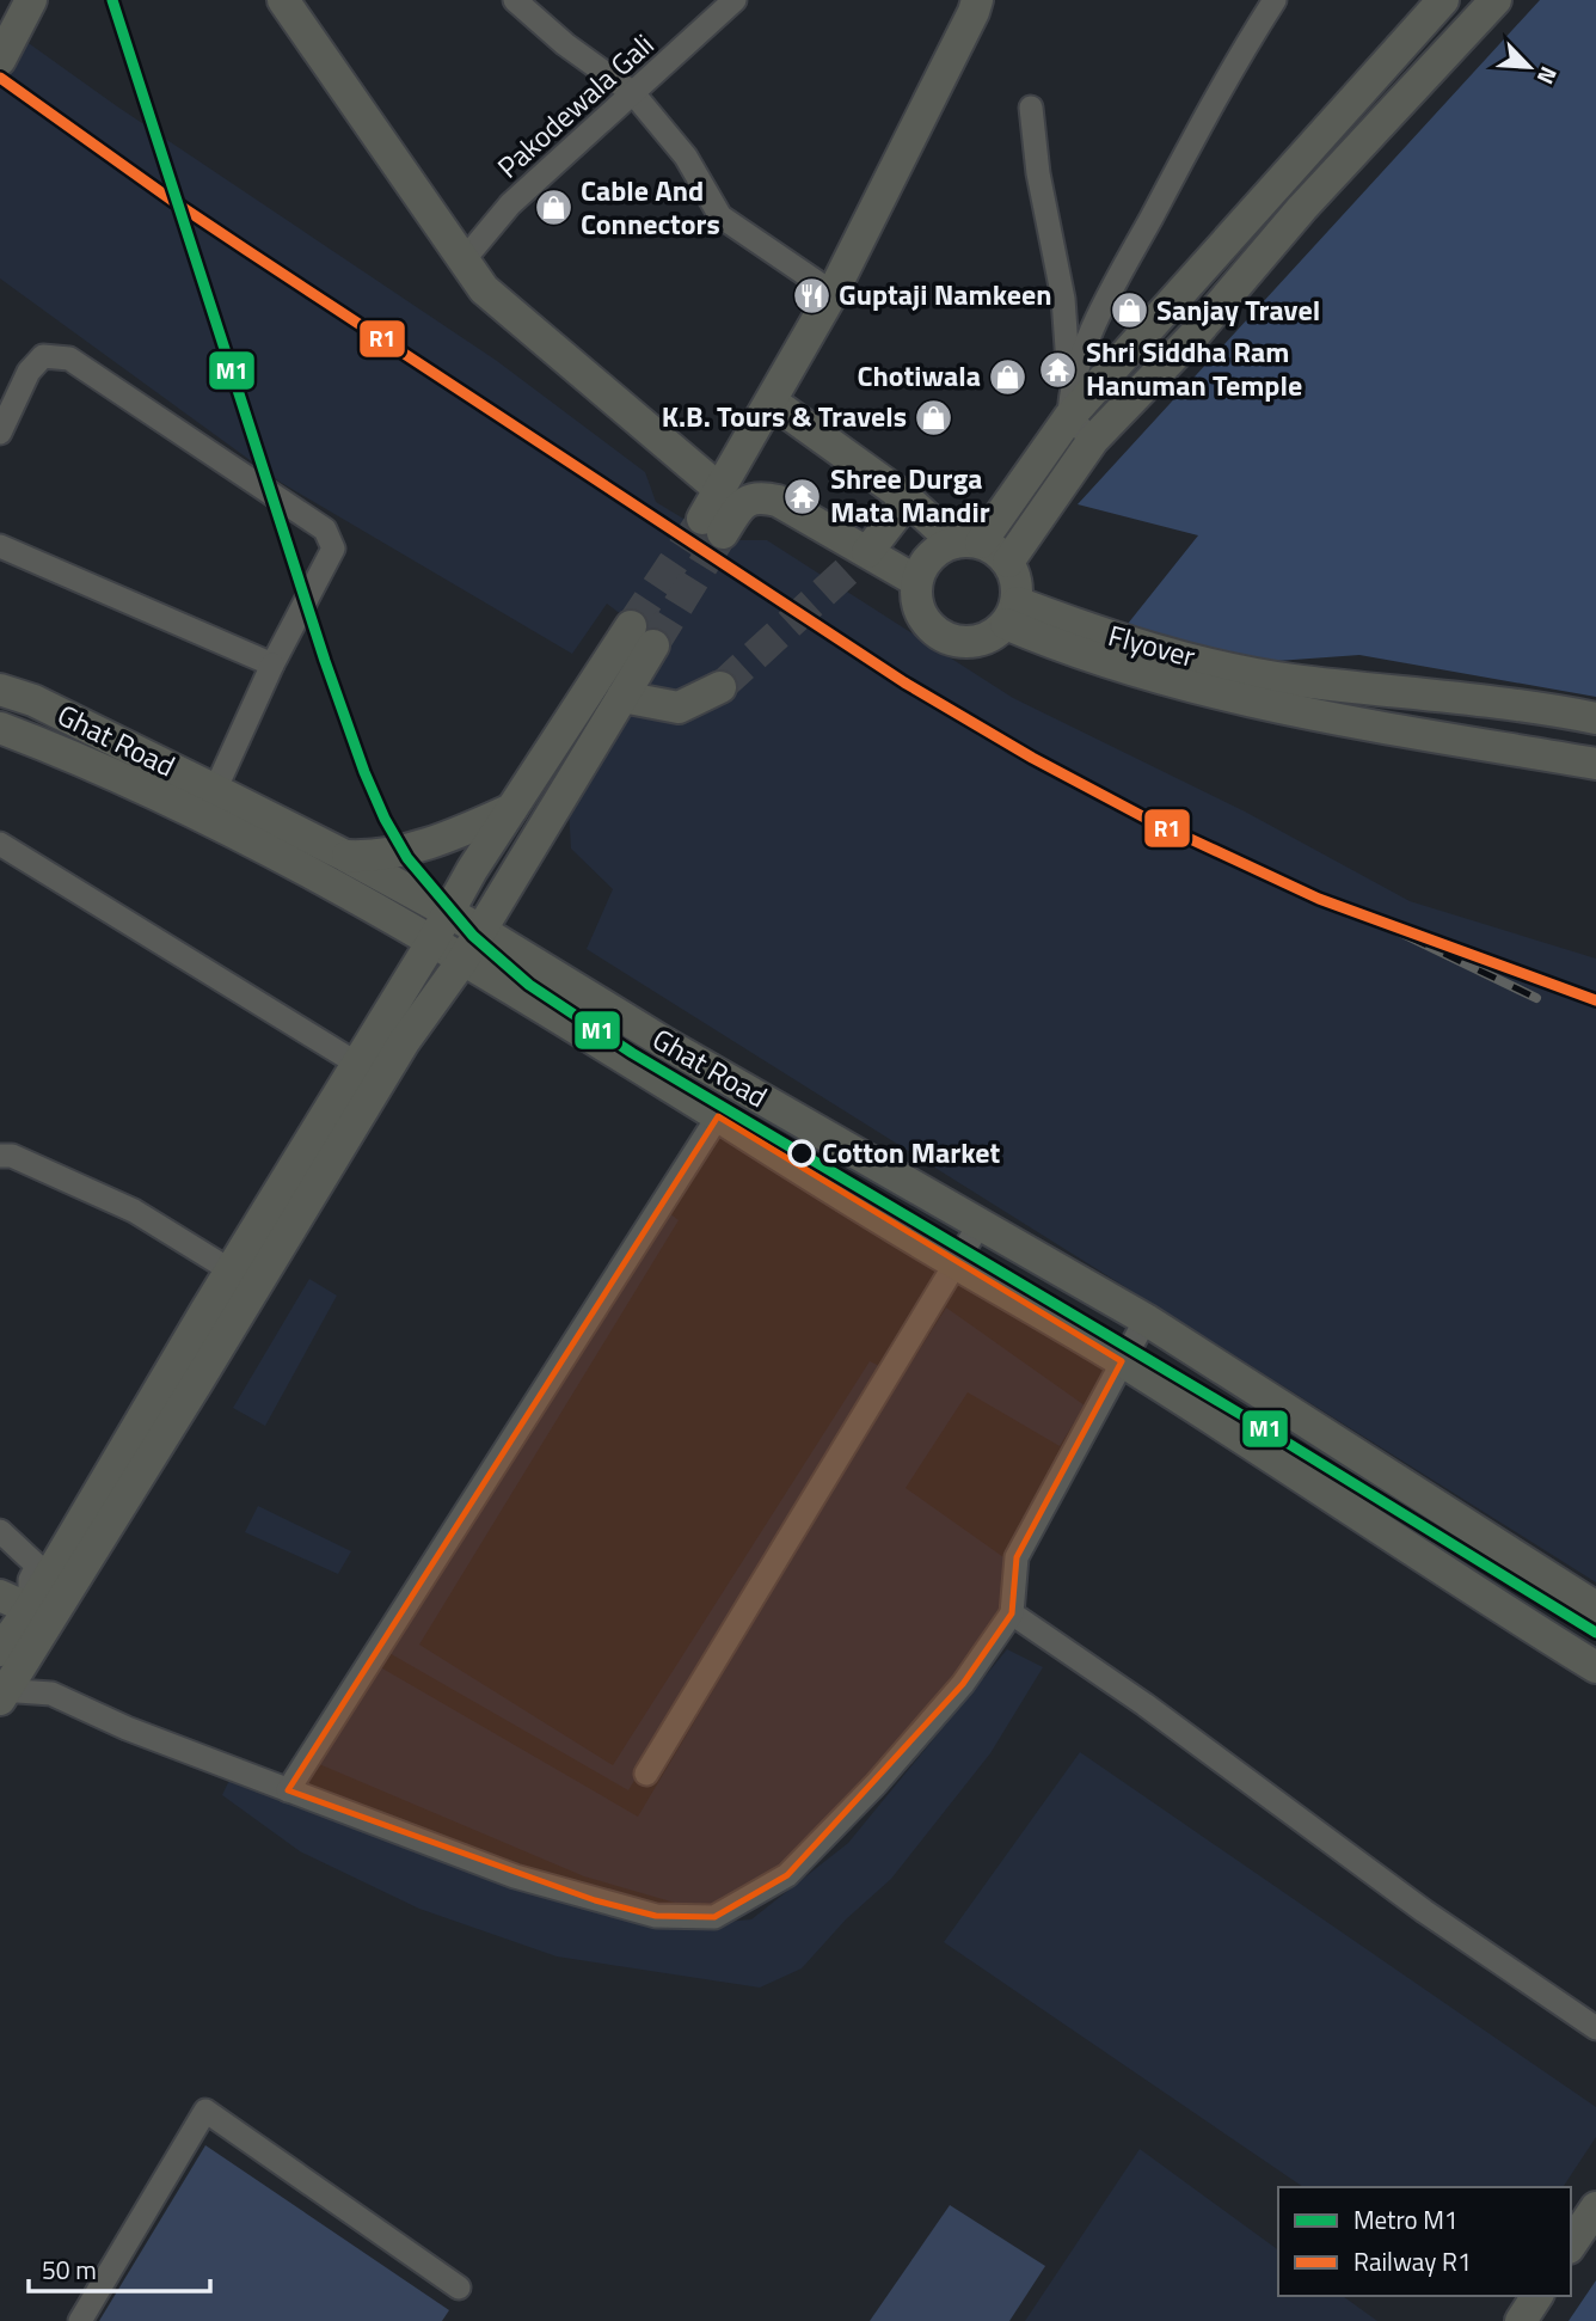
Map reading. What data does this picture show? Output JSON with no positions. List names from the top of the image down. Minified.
{"streets":{"main road":["Flyover","Ghat Road"],"street":["Pakodewala Gali"]},"places":{"shop":["Cable And Connectors","Sanjay Travel","Chotiwala","K.B. Tours & Travels"],"restaurant":["Guptaji Namkeen"],"temple":["Shri Siddha Ram Hanuman Temple","Shree Durga Mata Mandir"],"other":["Cotton Market"]},"lines":["metro line M1","rail line R1"],"legend":["Metro M1","Railway R1"],"scale_bar":"50 m","north":"bottom right"}
